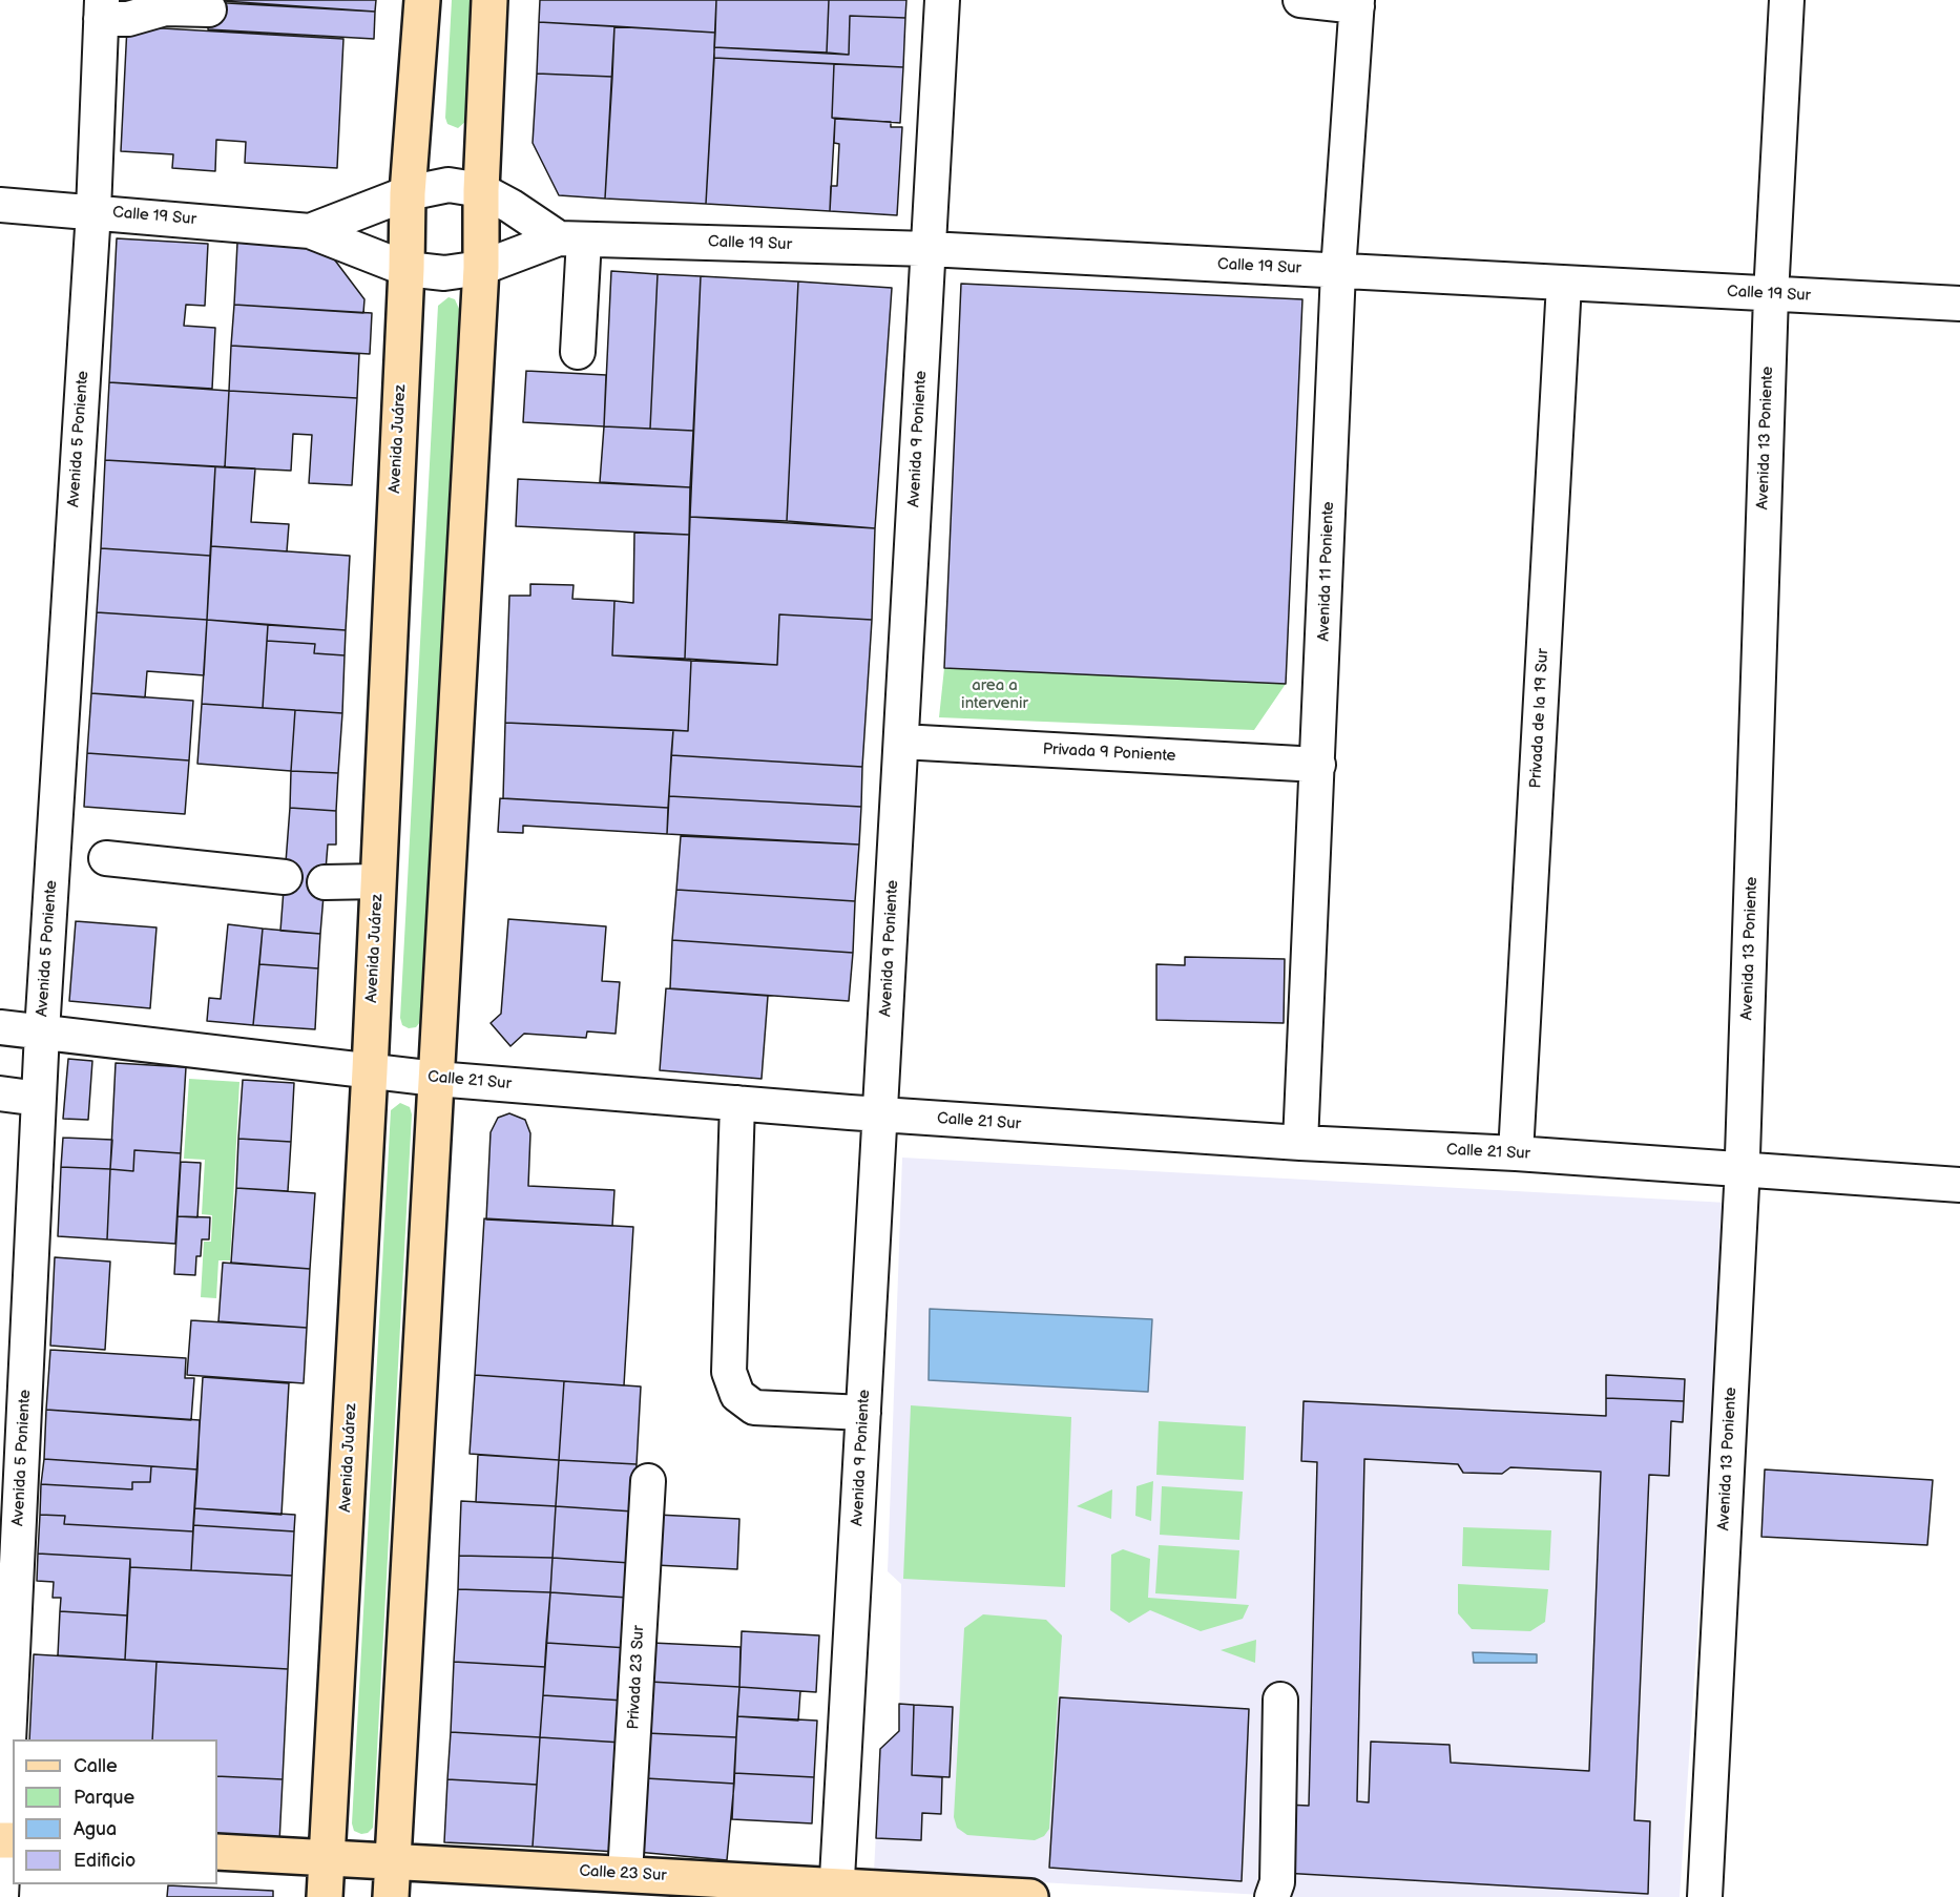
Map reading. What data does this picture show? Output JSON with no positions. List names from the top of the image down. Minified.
{"streets":{"main road":["Avenida Juárez","Calle 23 Sur"],"street":["Calle 19 Sur","Avenida 13 Poniente","Avenida 5 Poniente","Avenida 9 Poniente","Avenida 11 Poniente","Privada de la 19 Sur","Privada 9 Poniente","Calle 21 Sur","Privada 23 Sur"]},"crossings":[["Calle 19 Sur","Avenida 13 Poniente"],["Calle 19 Sur","Avenida 5 Poniente"],["Calle 19 Sur","Avenida Juárez"],["Calle 19 Sur","Avenida 9 Poniente"],["Calle 19 Sur","Avenida 11 Poniente"],["Calle 19 Sur","Privada de la 19 Sur"],["Avenida 13 Poniente","Calle 21 Sur"],["Avenida 5 Poniente","Calle 21 Sur"],["Avenida Juárez","Calle 21 Sur"],["Avenida Juárez","Calle 23 Sur"],["Avenida 9 Poniente","Privada 9 Poniente"],["Avenida 9 Poniente","Calle 21 Sur"],["Avenida 9 Poniente","Calle 23 Sur"],["Avenida 11 Poniente","Privada 9 Poniente"],["Avenida 11 Poniente","Calle 21 Sur"],["Privada de la 19 Sur","Calle 21 Sur"],["Privada 23 Sur","Calle 23 Sur"]],"parks":["area a intervenir"],"legend":["Calle","Parque","Agua","Edificio"]}
